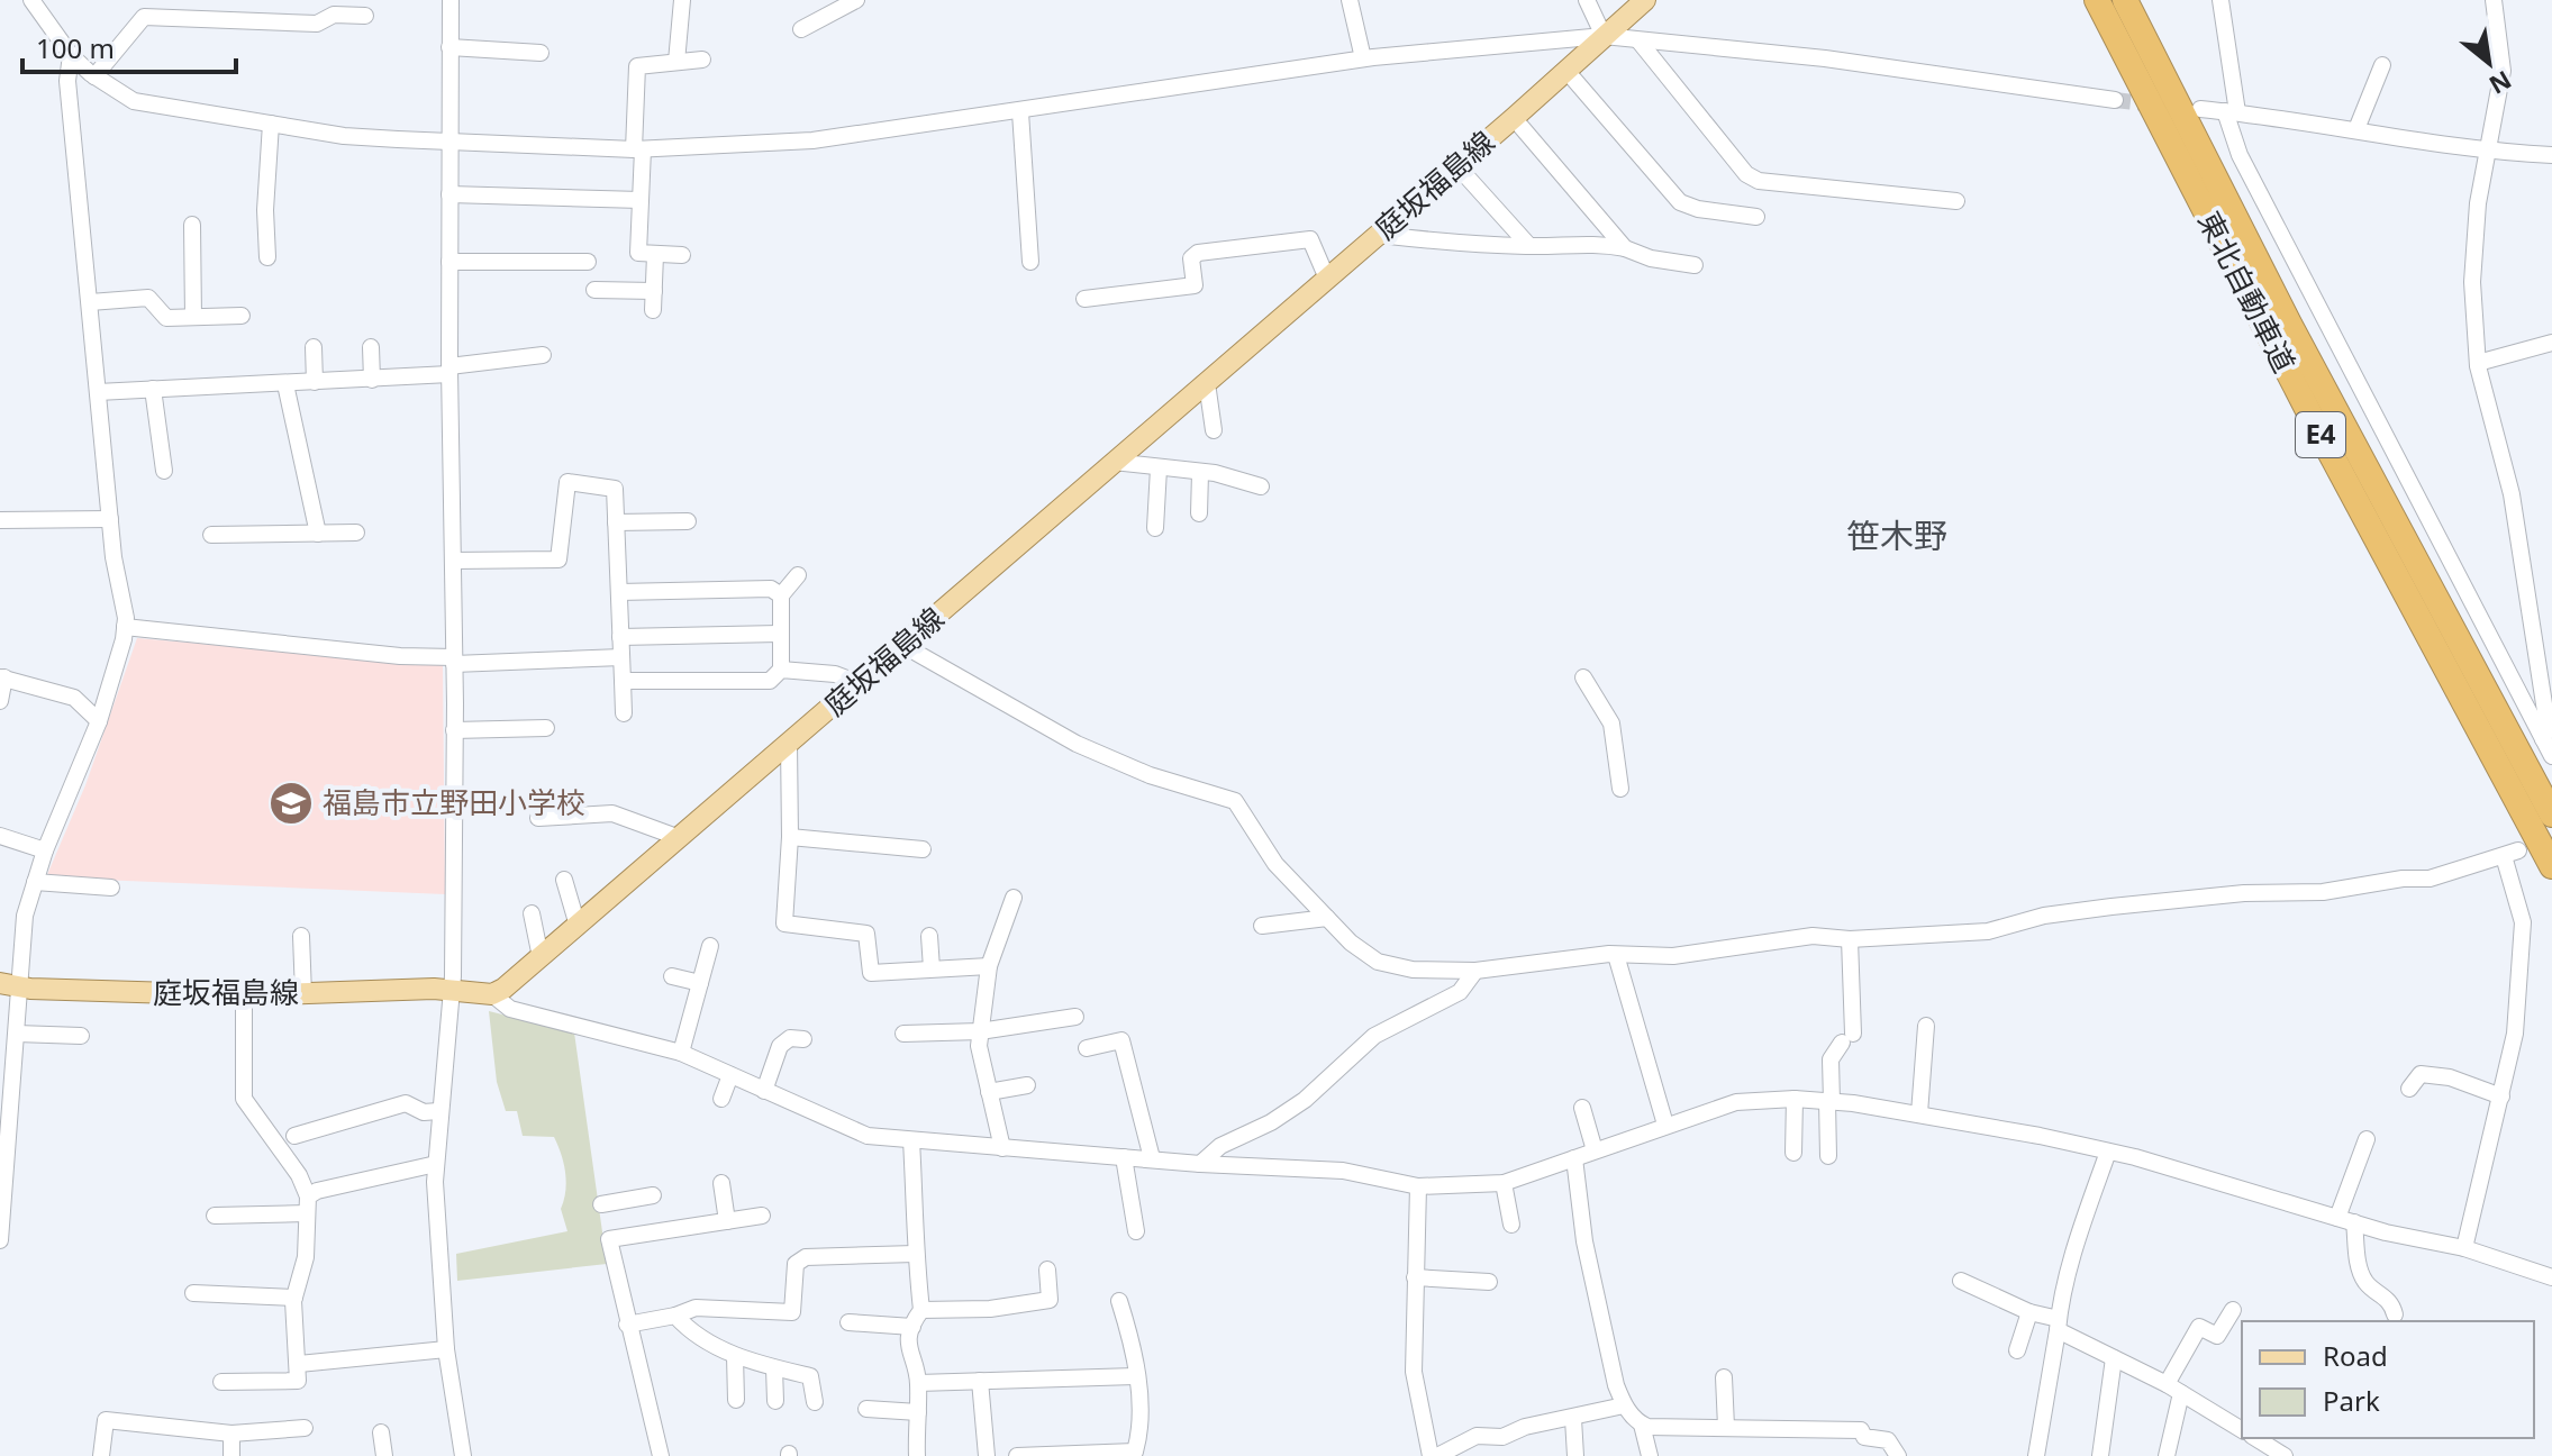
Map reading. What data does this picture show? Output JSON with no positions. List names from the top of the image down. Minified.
{"streets":{"highway":["東北自動車道","E4"],"main road":["庭坂福島線"]},"districts":["笹木野"],"places":{"school or university":["福島市立野田小学校"]},"legend":["Road","Park"],"scale_bar":"100 m","north":"bottom right"}
